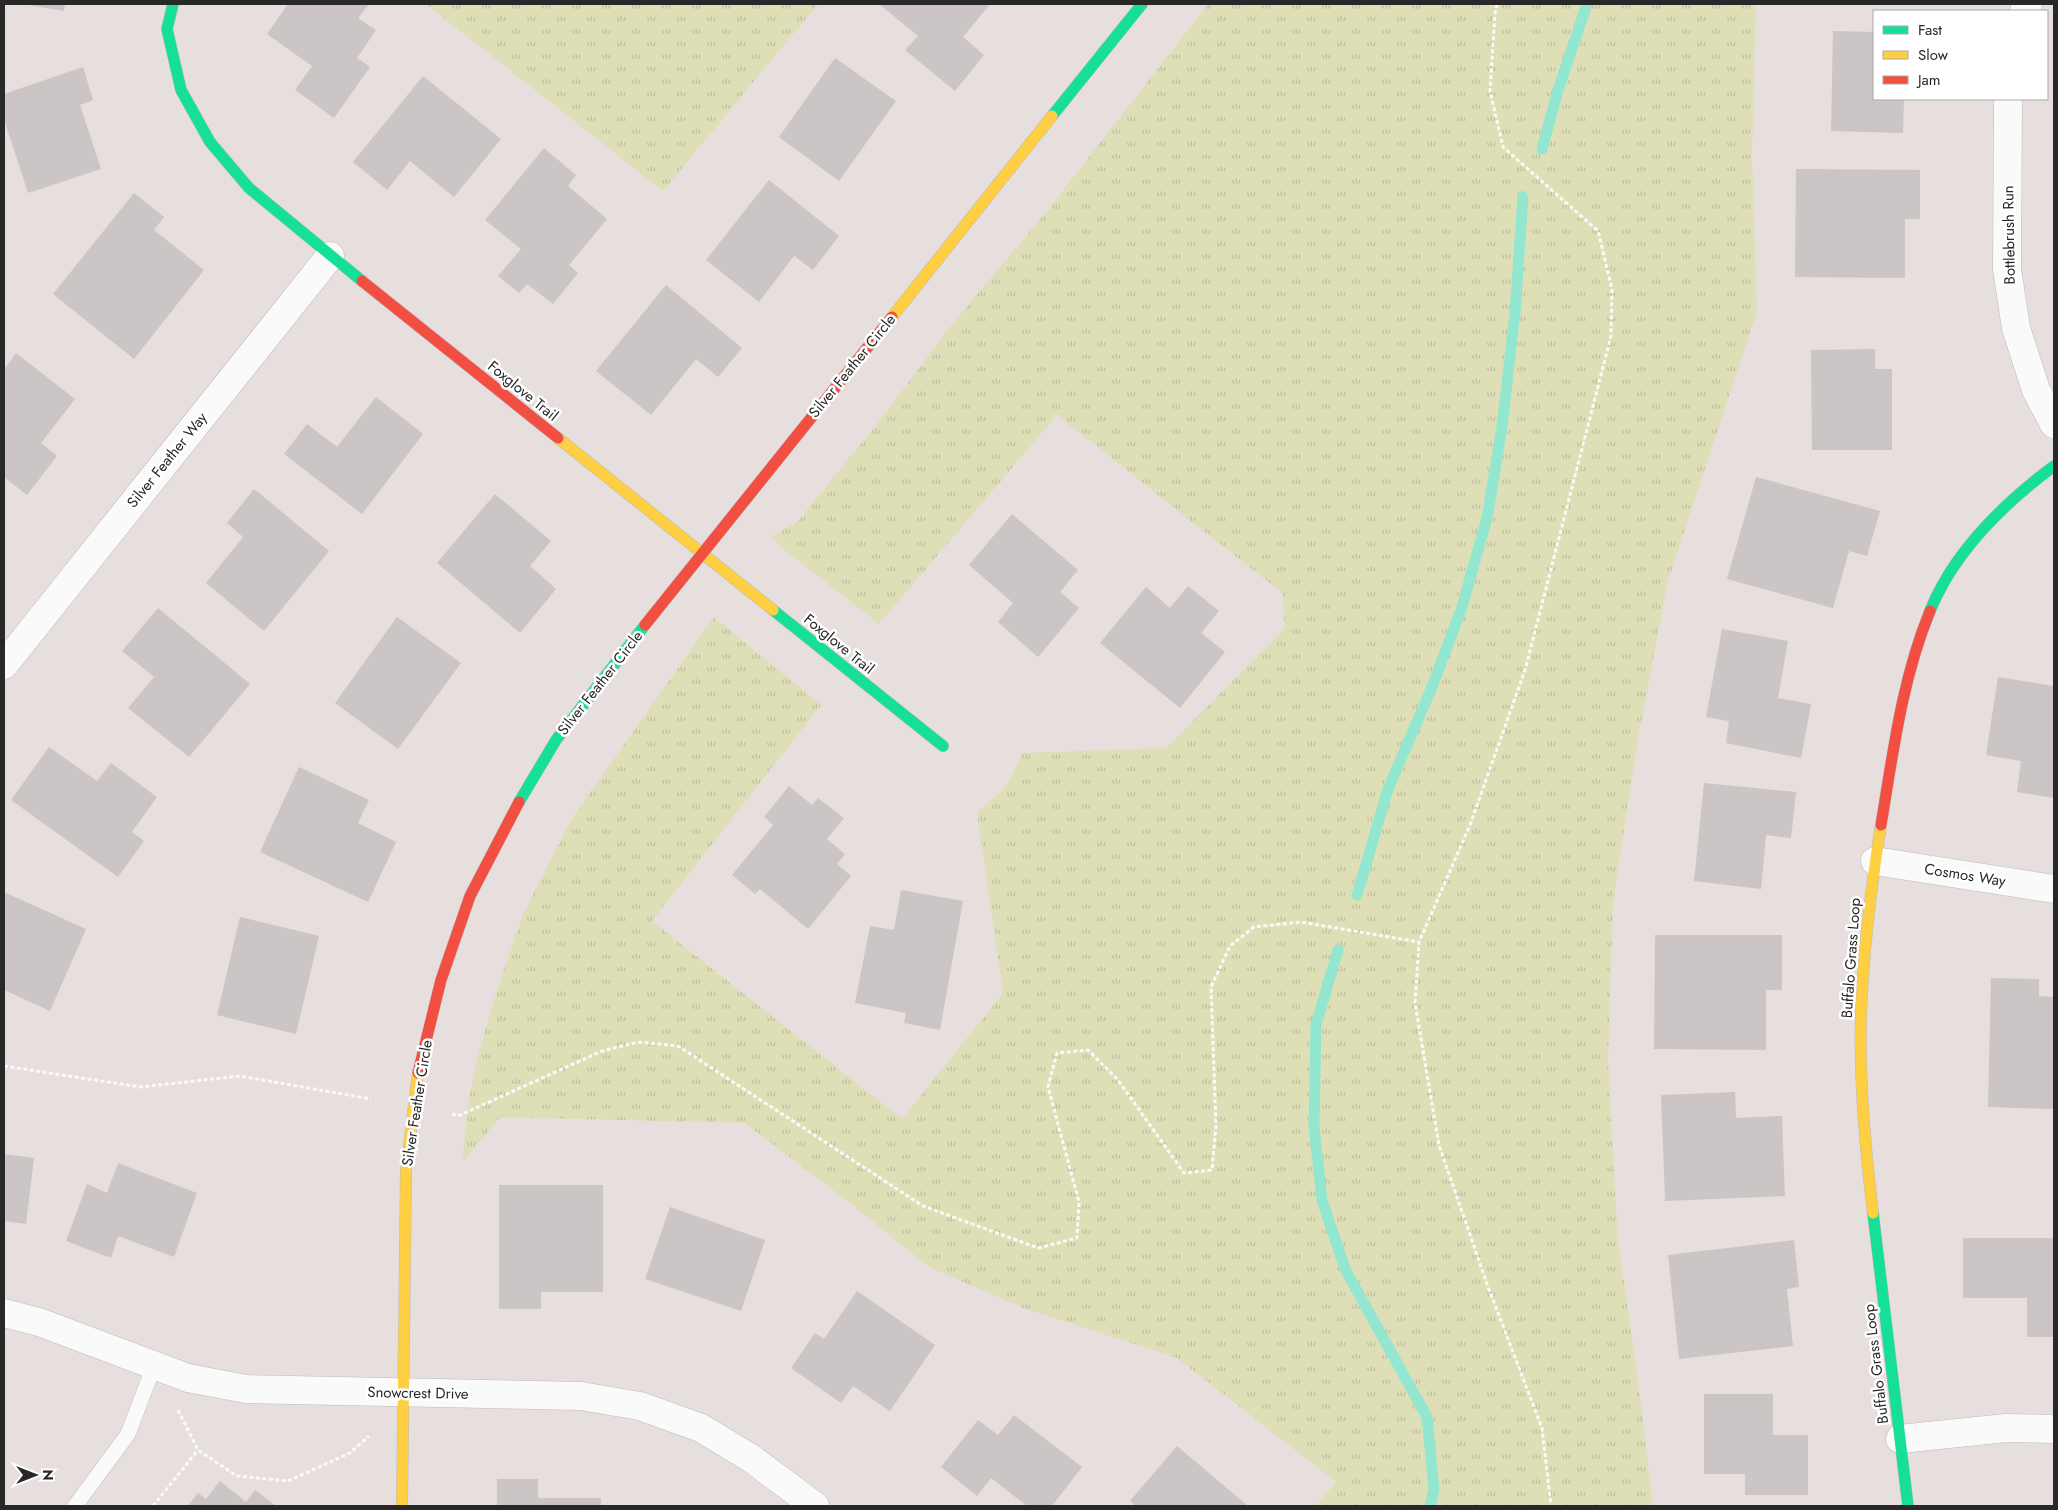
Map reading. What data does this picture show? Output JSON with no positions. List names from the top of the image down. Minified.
{"streets":{"street":["Bottlebrush Run","Silver Feather Circle","Foxglove Trail","Silver Feather Way","Cosmos Way","Buffalo Grass Loop","Snowcrest Drive"]},"crossings":[["Silver Feather Circle","Foxglove Trail"],["Silver Feather Circle","Snowcrest Drive"],["Foxglove Trail","Silver Feather Way"],["Cosmos Way","Buffalo Grass Loop"]],"legend":["Fast","Slow","Jam"],"north":"right"}
